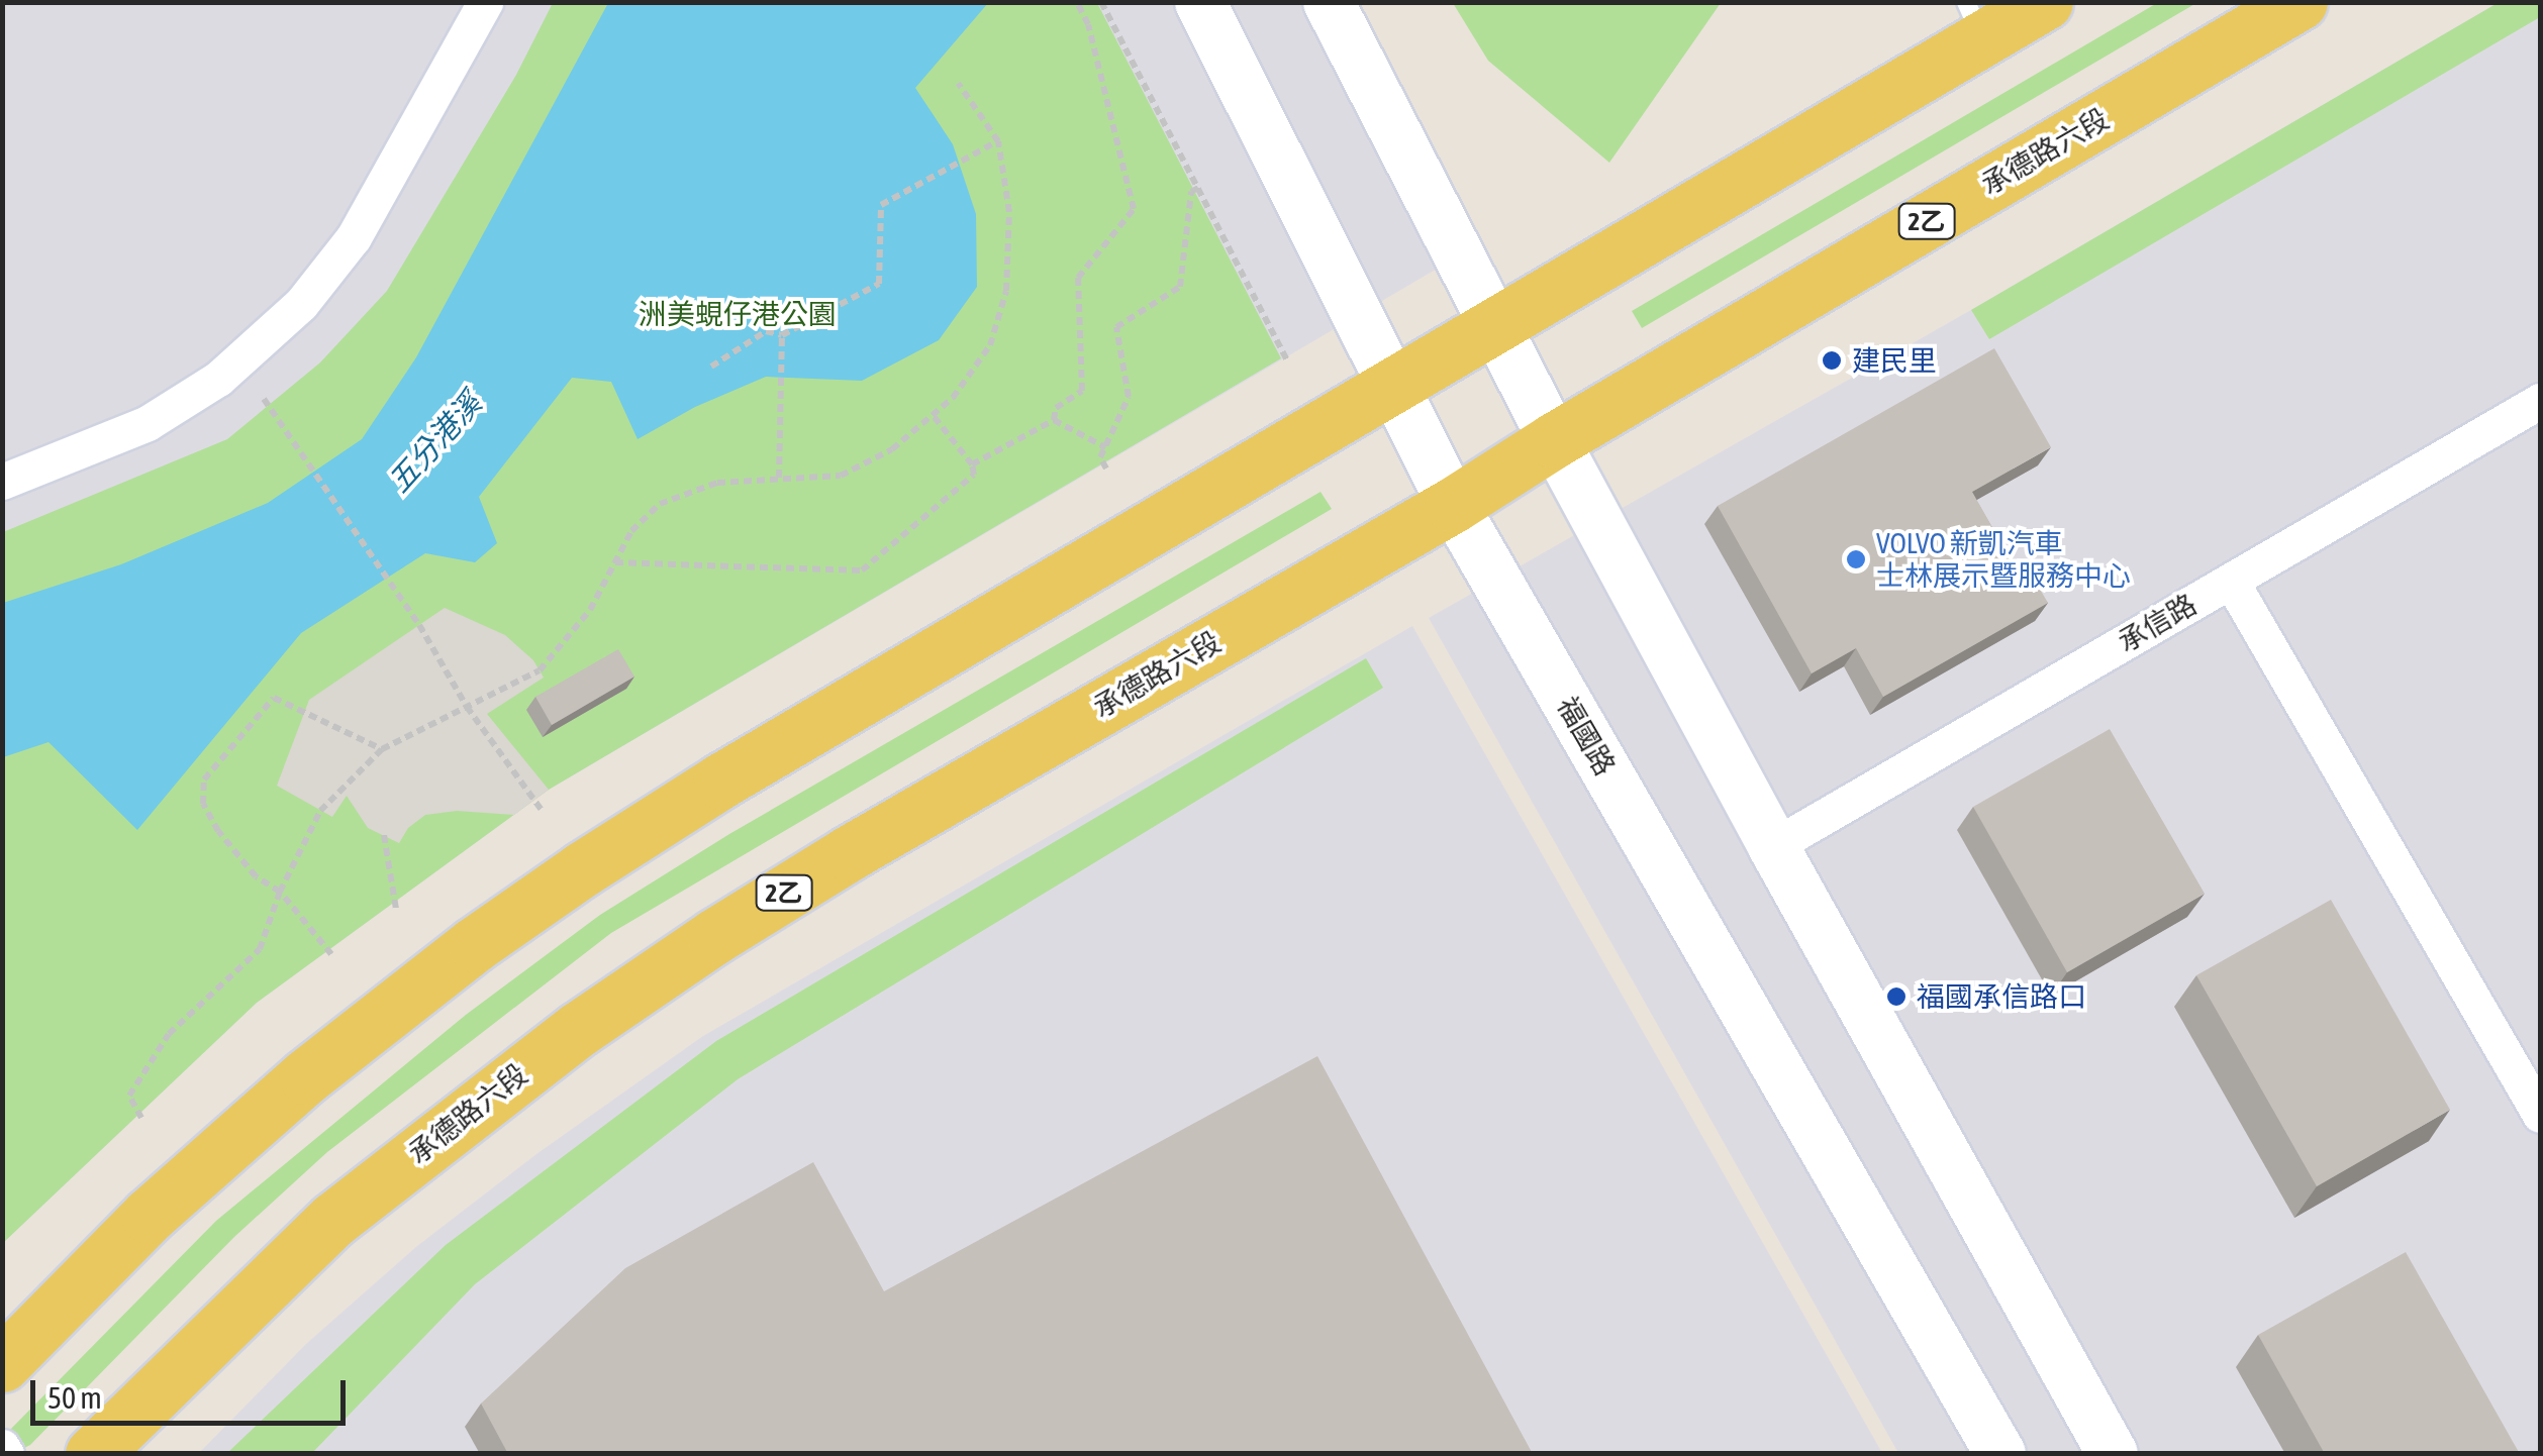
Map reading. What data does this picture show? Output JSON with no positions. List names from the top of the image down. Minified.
{"streets":{"main road":["承德路六段","2乙"],"street":["承信路","福國路"]},"crossings":[["承德路六段","福國路"]],"water":["五分港溪"],"parks":["洲美蜆仔港公園"],"places":["建民里","VOLVO 新凱汽車 士林展示暨服務中心","福國承信路口"],"scale_bar":"50 m"}
